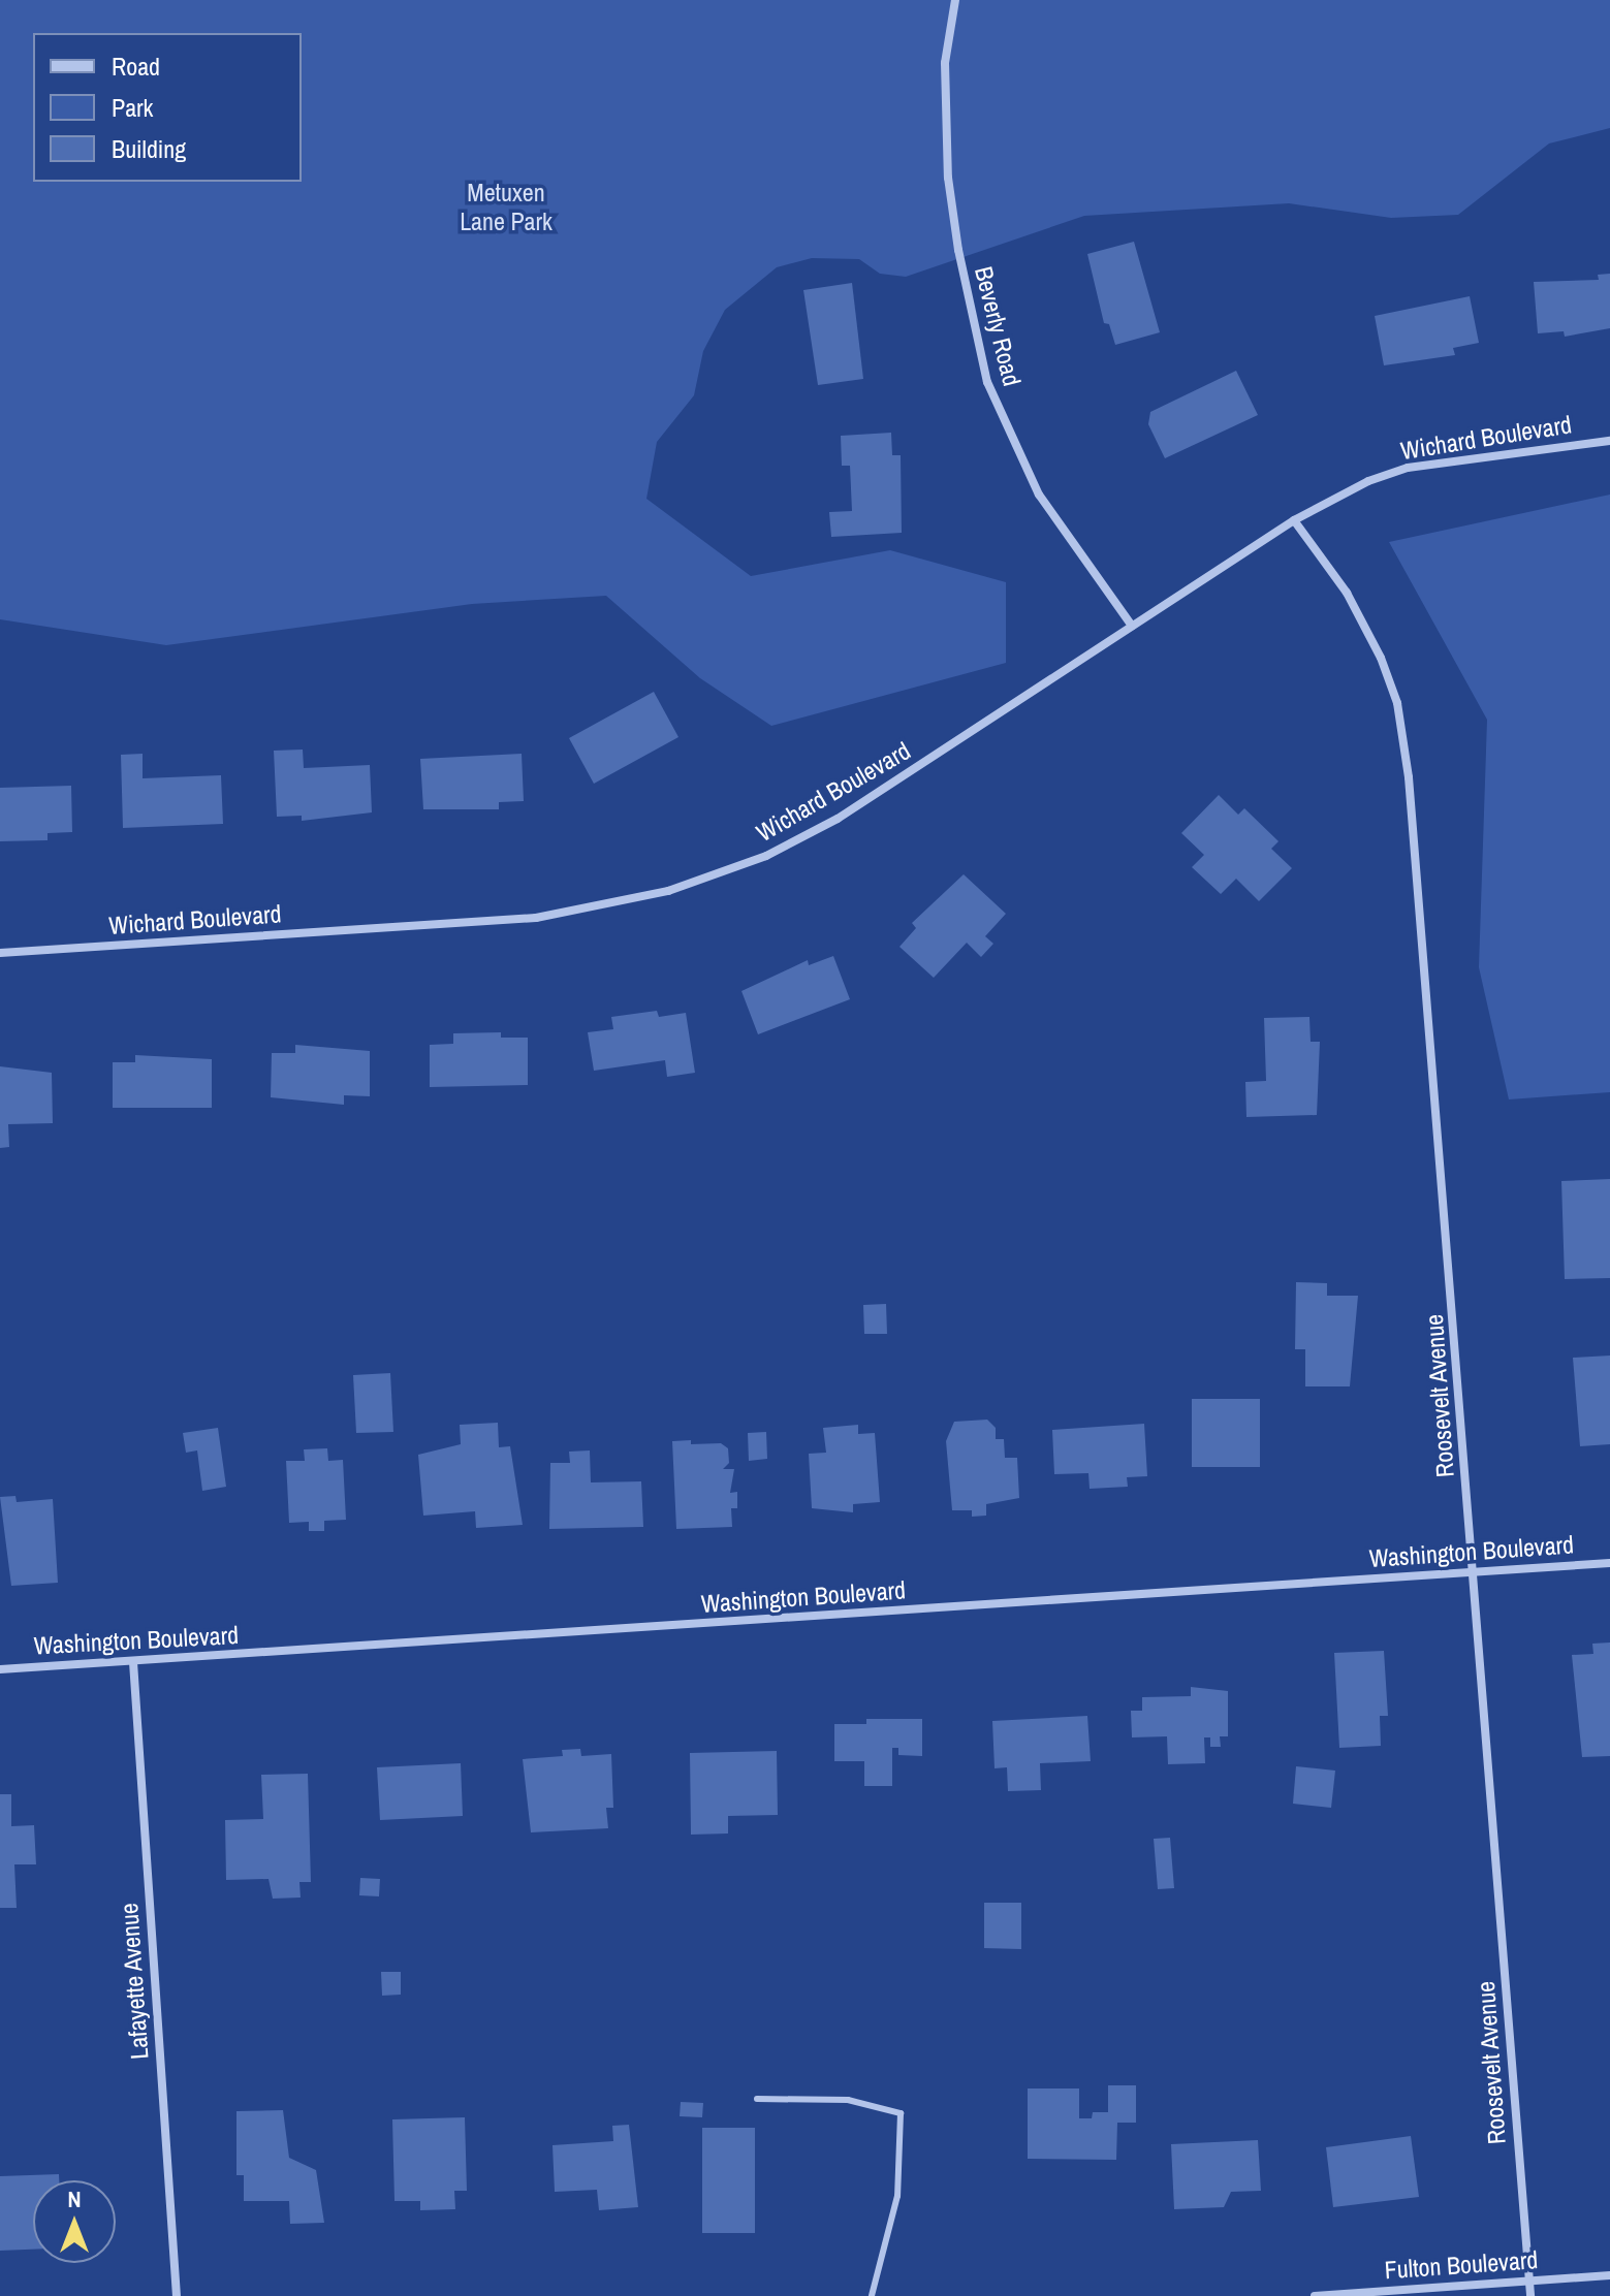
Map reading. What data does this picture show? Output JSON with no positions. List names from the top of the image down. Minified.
{"streets":{"street":["Beverly Road","Wichard Boulevard","Roosevelt Avenue","Washington Boulevard","Lafayette Avenue","Fulton Boulevard"]},"crossings":[["Beverly Road","Wichard Boulevard"],["Wichard Boulevard","Roosevelt Avenue"],["Roosevelt Avenue","Washington Boulevard"],["Roosevelt Avenue","Fulton Boulevard"],["Washington Boulevard","Lafayette Avenue"]],"parks":["Metuxen Lane Park"],"legend":["Road","Park","Building"],"north":"top"}
